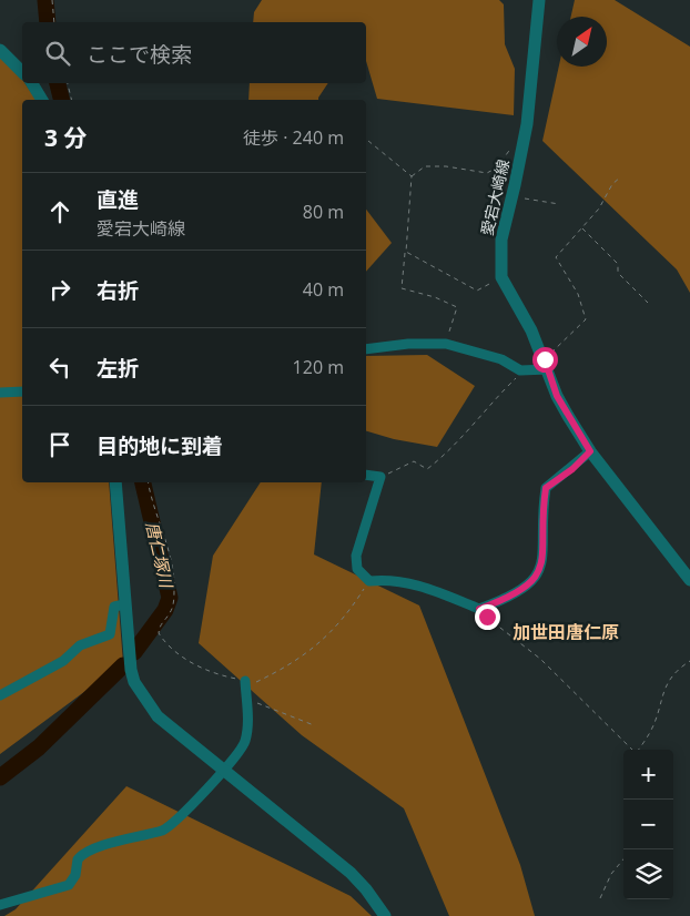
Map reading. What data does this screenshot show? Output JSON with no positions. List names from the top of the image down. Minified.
{"streets":{"street":["愛宕大崎線"]},"districts":["加世田唐仁原"],"water":["唐仁塚川"],"north":"top right","page":{"search":"ここで検索","heading":["3 分","徒歩 · 240 m"],"list":[["直進","愛宕大崎線","80 m"],["右折","40 m"],["左折","120 m"],"目的地に到着"],"map_buttons":["+","−"]}}
